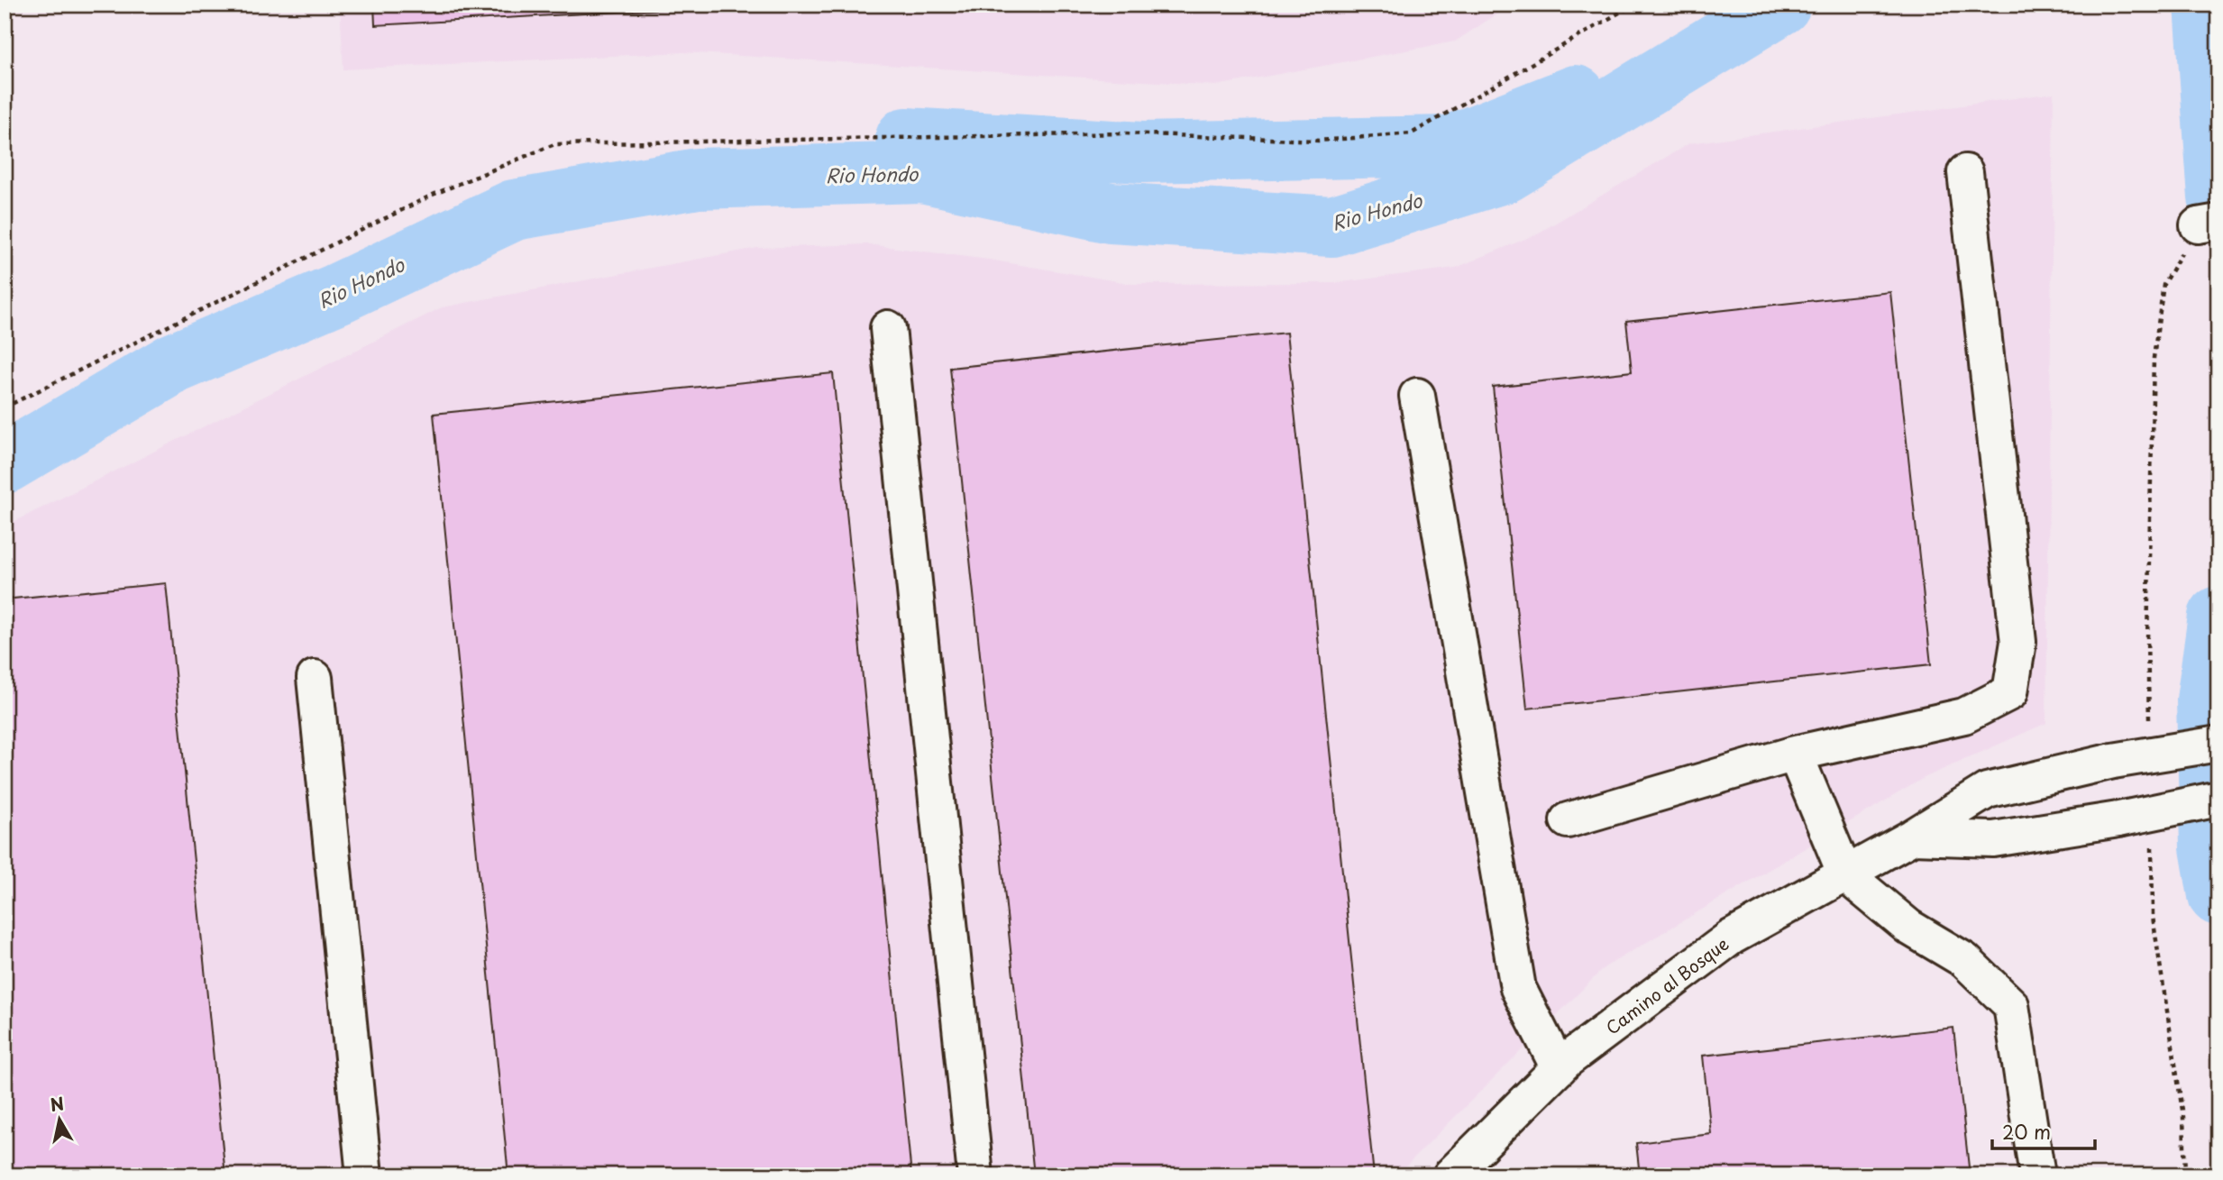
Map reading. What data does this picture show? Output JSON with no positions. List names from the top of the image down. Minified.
{"streets":{"main road":["Camino al Bosque"]},"water":["Rio Hondo"],"scale_bar":"20 m","north":"top"}
